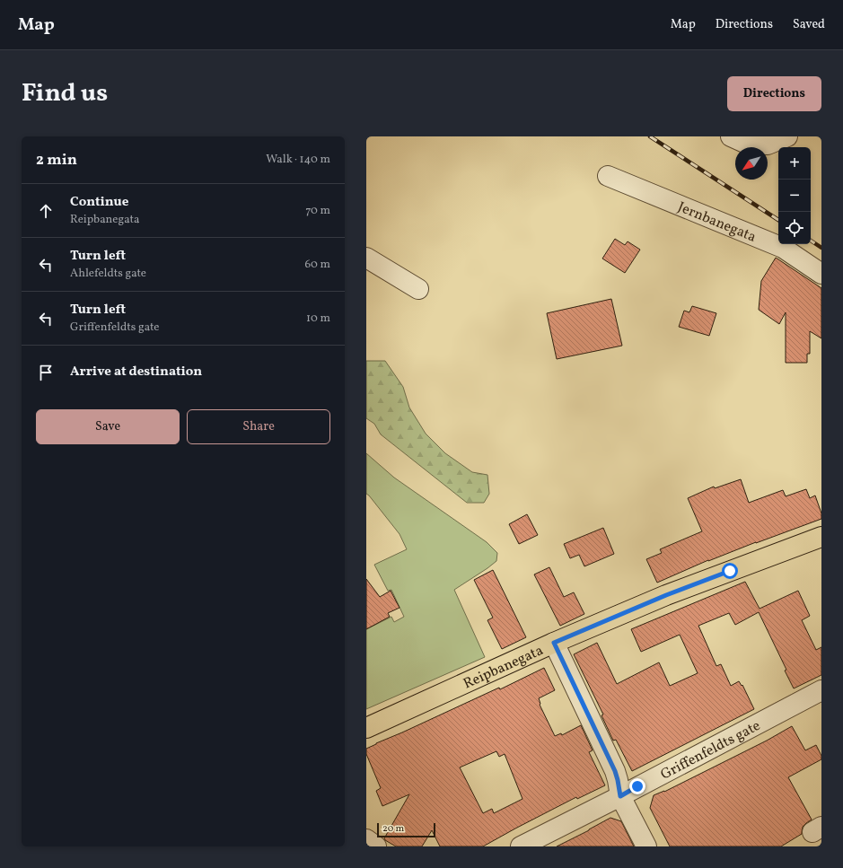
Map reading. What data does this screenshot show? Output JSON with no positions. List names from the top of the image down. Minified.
{"streets":{"main road":["Reipbanegata"],"street":["Jernbanegata","Griffenfeldts gate"]},"scale_bar":"20 m","north":"bottom left","page":{"header":"Map","nav":["Map","Directions","Saved"],"title":"Find us","buttons":["Directions",["Save","Share"]],"heading":["2 min","Walk · 140 m"],"map_buttons":["+","−"],"list":[["Continue","Reipbanegata","70 m"],["Turn left","Ahlefeldts gate","60 m"],["Turn left","Griffenfeldts gate","10 m"],"Arrive at destination"],"scale":"20 m"}}
